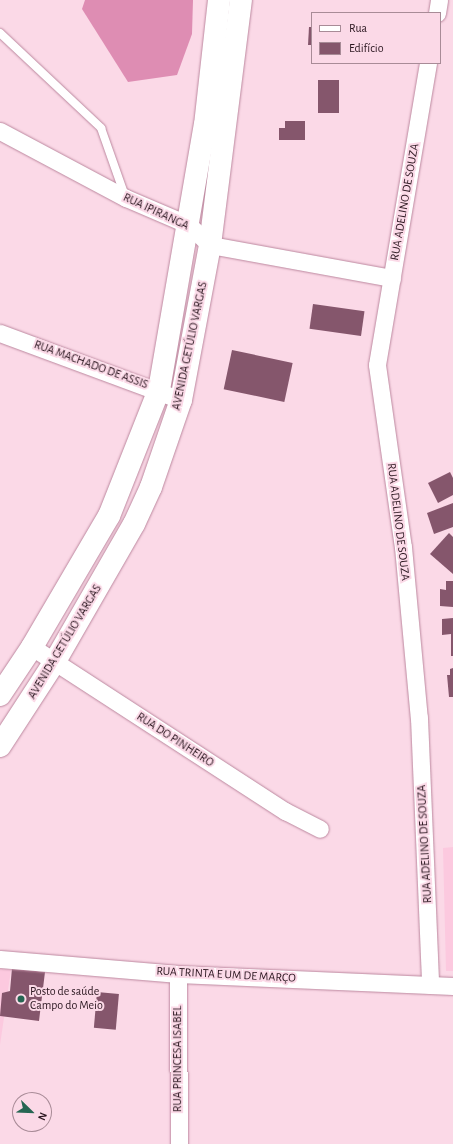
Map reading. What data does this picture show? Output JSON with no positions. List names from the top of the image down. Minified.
{"streets":{"main road":["AVENIDA GETÚLIO VARGAS"],"street":["RUA ADELINO DE SOUZA","RUA IPIRANGA","RUA MACHADO DE ASSIS","RUA DO PINHEIRO","RUA TRINTA E UM DE MARÇO","RUA PRINCESA ISABEL"]},"crossings":[["RUA ADELINO DE SOUZA","RUA TRINTA E UM DE MARÇO"],["RUA IPIRANGA","AVENIDA GETÚLIO VARGAS"],["AVENIDA GETÚLIO VARGAS","RUA MACHADO DE ASSIS"],["AVENIDA GETÚLIO VARGAS","RUA DO PINHEIRO"],["RUA TRINTA E UM DE MARÇO","RUA PRINCESA ISABEL"]],"places":["Posto de saúde Campo do Meio"],"legend":["Rua","Edifício"],"north":"bottom right"}
